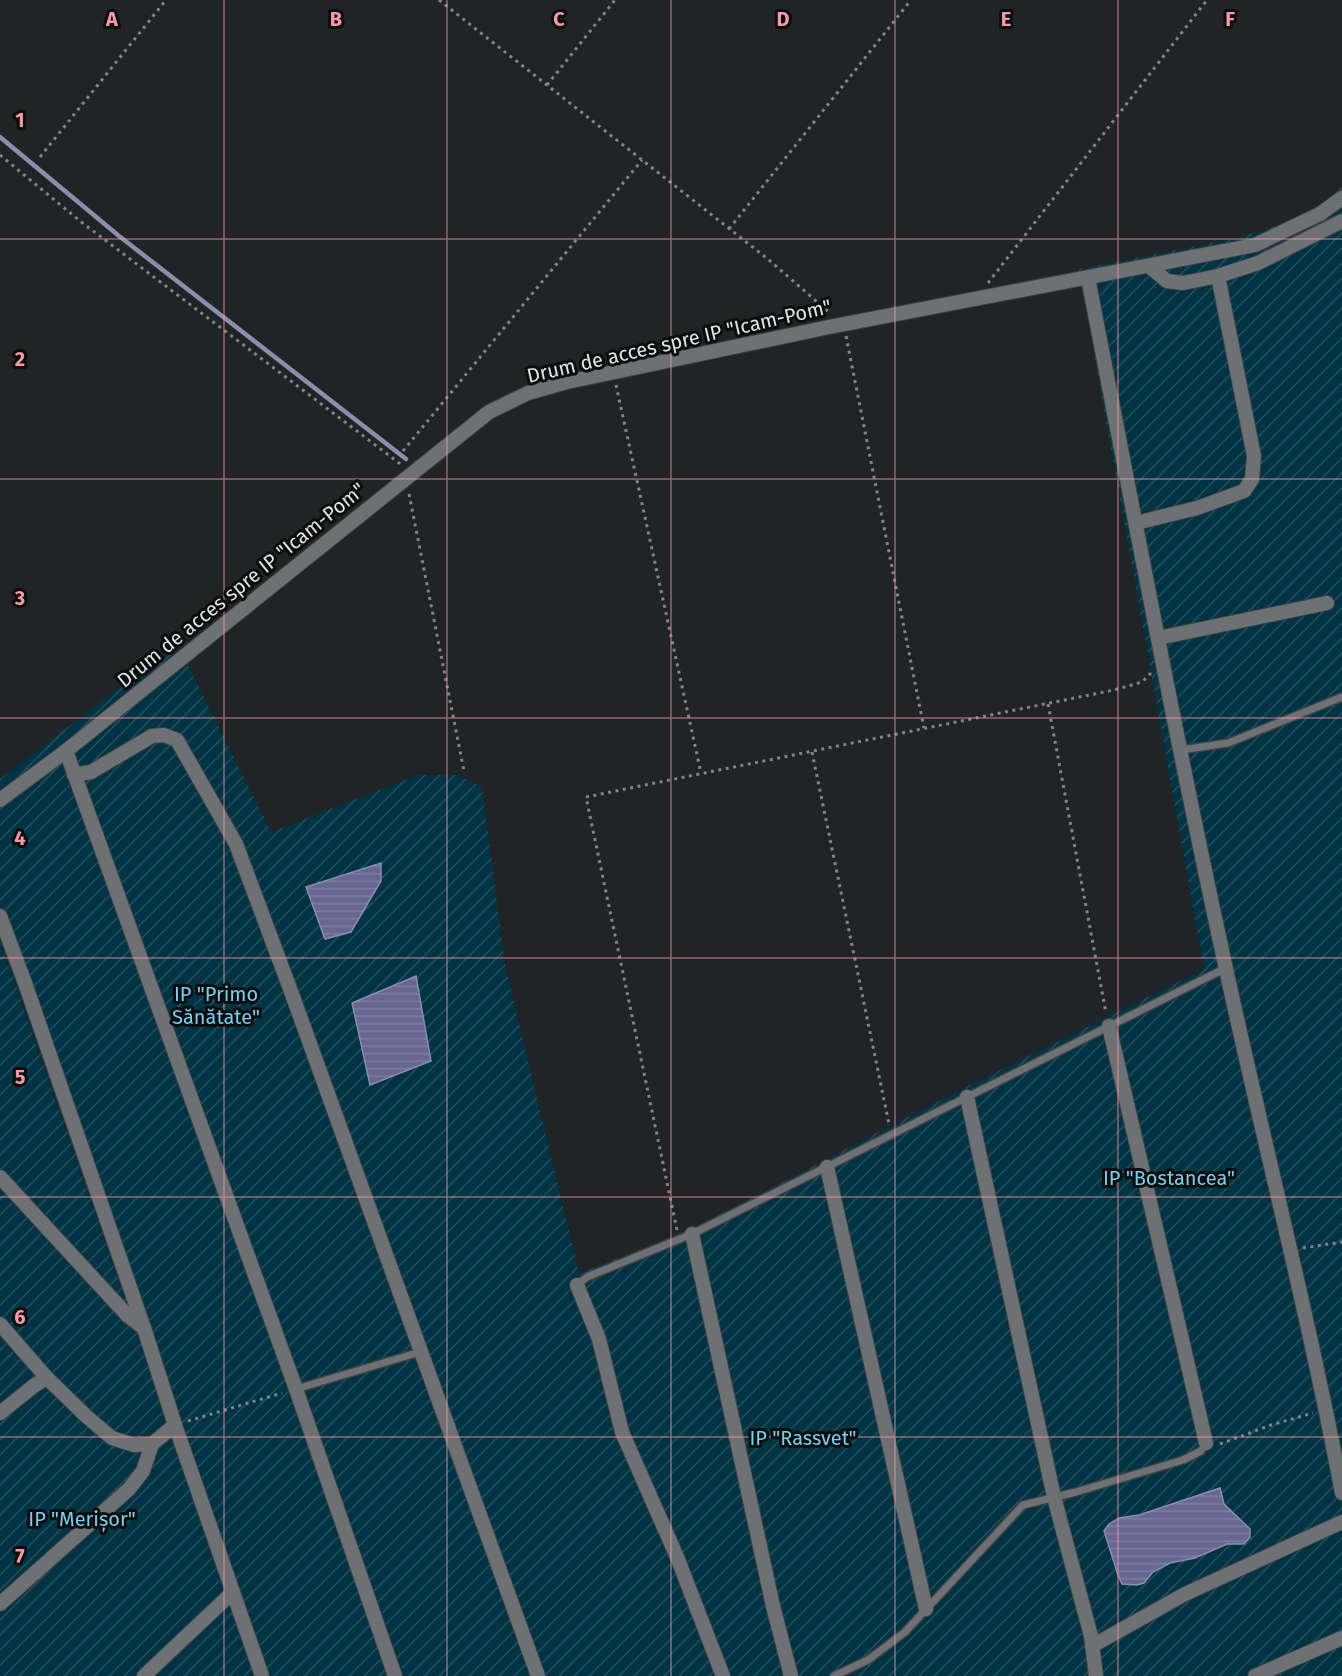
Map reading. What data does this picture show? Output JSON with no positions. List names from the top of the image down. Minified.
{"streets":{"street":["Drum de acces spre IP \"Icam-Pom\""]},"parks":["IP \"Primo Sănătate\"","IP \"Bostancea\"","IP \"Rassvet\"","IP \"Merișor\""],"grid":{"columns":["A","B","C","D","E","F"],"rows":["1","2","3","4","5","6","7"]}}
